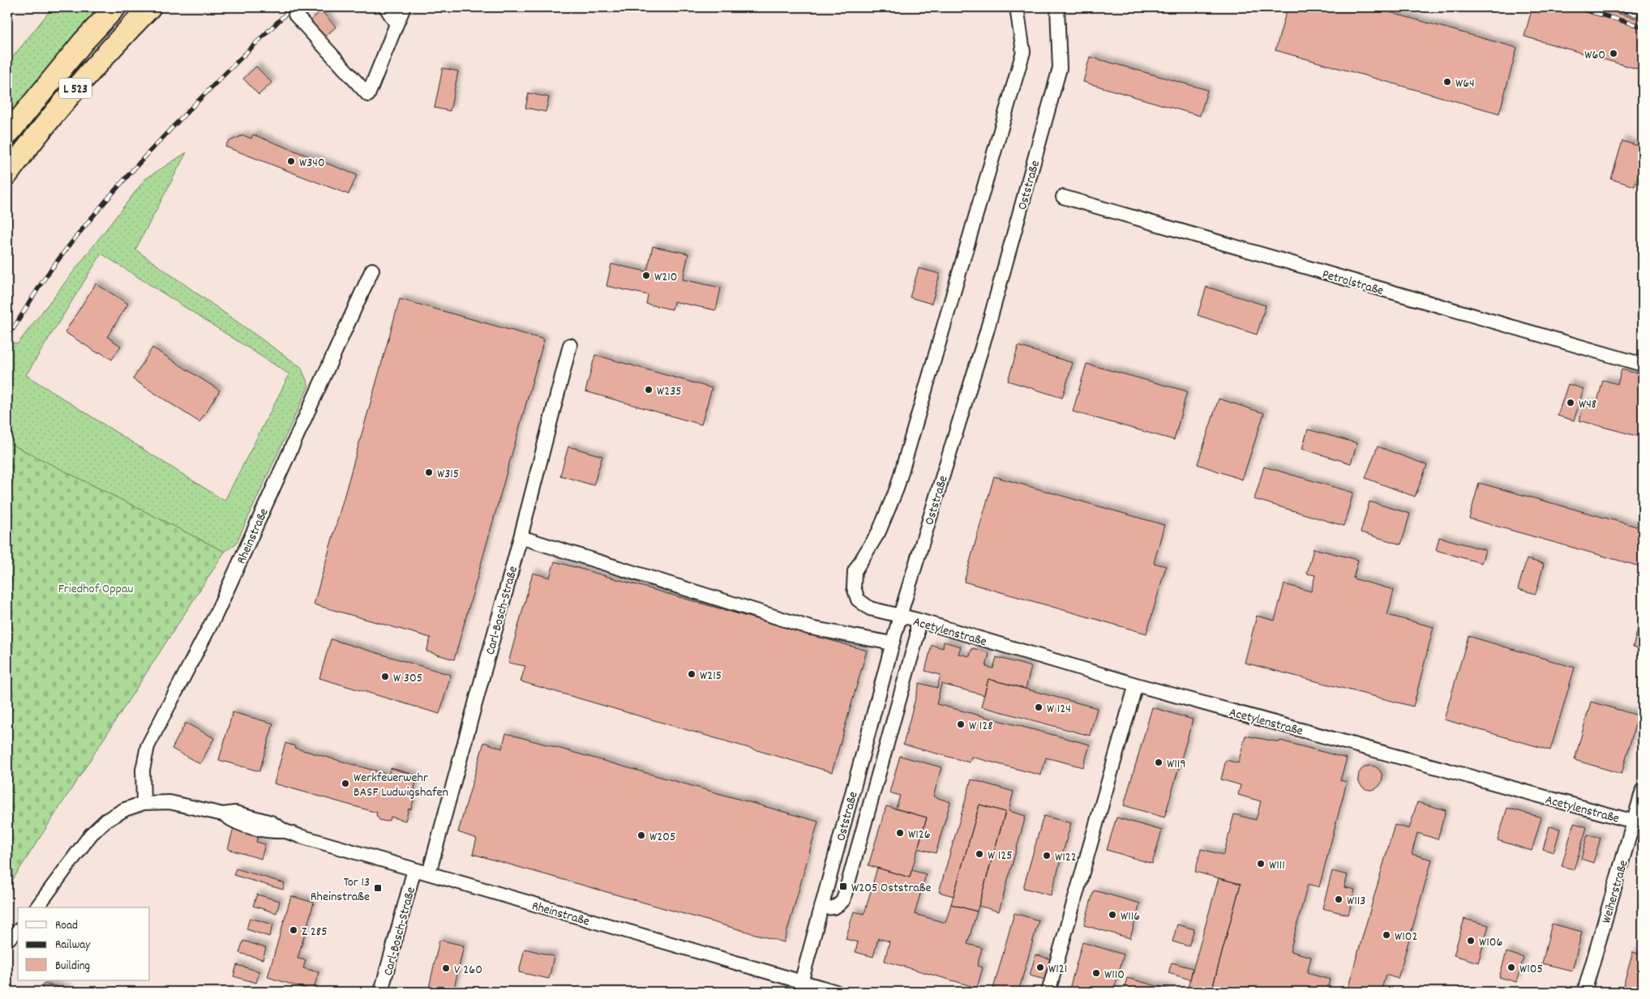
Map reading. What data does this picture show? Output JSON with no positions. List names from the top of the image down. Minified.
{"streets":{"highway":["L 523"],"street":["Oststraße","Petrolstraße","Rheinstraße","Carl-Bosch-Straße","Acetylenstraße","Weiherstraße"]},"crossings":[["Oststraße","Rheinstraße"],["Oststraße","Acetylenstraße"],["Rheinstraße","Carl-Bosch-Straße"],["Acetylenstraße","Weiherstraße"]],"parks":["Friedhof Oppau"],"places":{"other":["W60","W64","W340","W210","W235","W48","W315","W215","W 305","W 124","W 128","W119","Werkfeuerwehr BASF Ludwigshafen","W126","W205","W 125","W122","W111","W113","W116","Z 285","W102","W106","W121","W105","V 260","W110"],"transit":["W205 Oststraße","Tor 13 Rheinstraße"]},"legend":["Road","Railway","Building"]}
